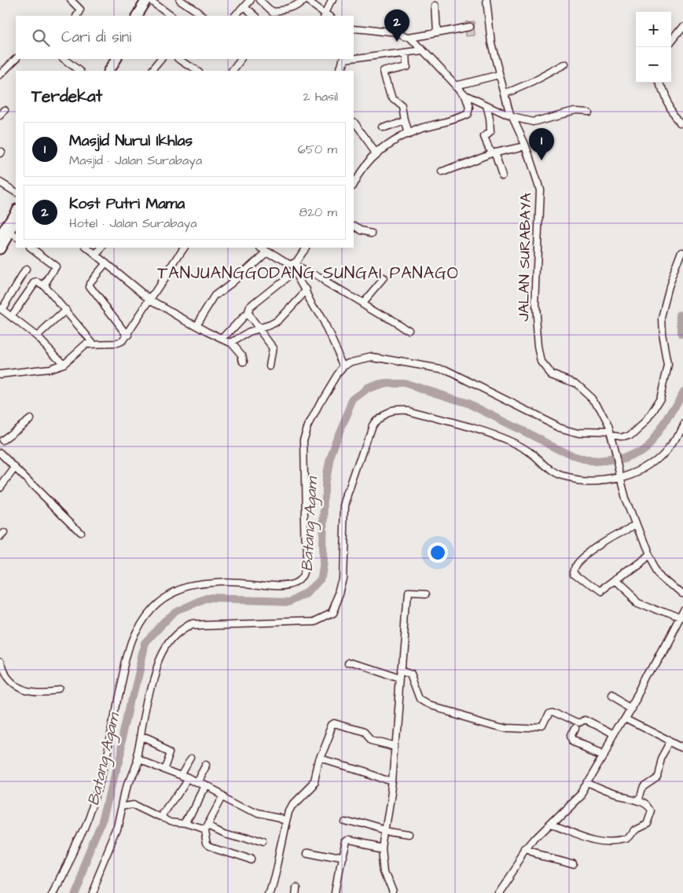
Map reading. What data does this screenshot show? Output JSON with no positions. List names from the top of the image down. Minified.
{"streets":{"street":["JALAN SURABAYA"]},"districts":["TANJUANGGODANG SUNGAI PANAGO"],"water":["Batang Agam"],"page":{"pins":["2","1"],"map_buttons":["+","−"],"search":"Cari di sini","heading":["Terdekat","2 hasil"],"list":[{"mark":"1","name":"Masjid Nurul Ikhlas","note":"Masjid · Jalan Surabaya","value":"650 m"},{"mark":"2","name":"Kost Putri Mama","note":"Hotel · Jalan Surabaya","value":"820 m"}]}}
